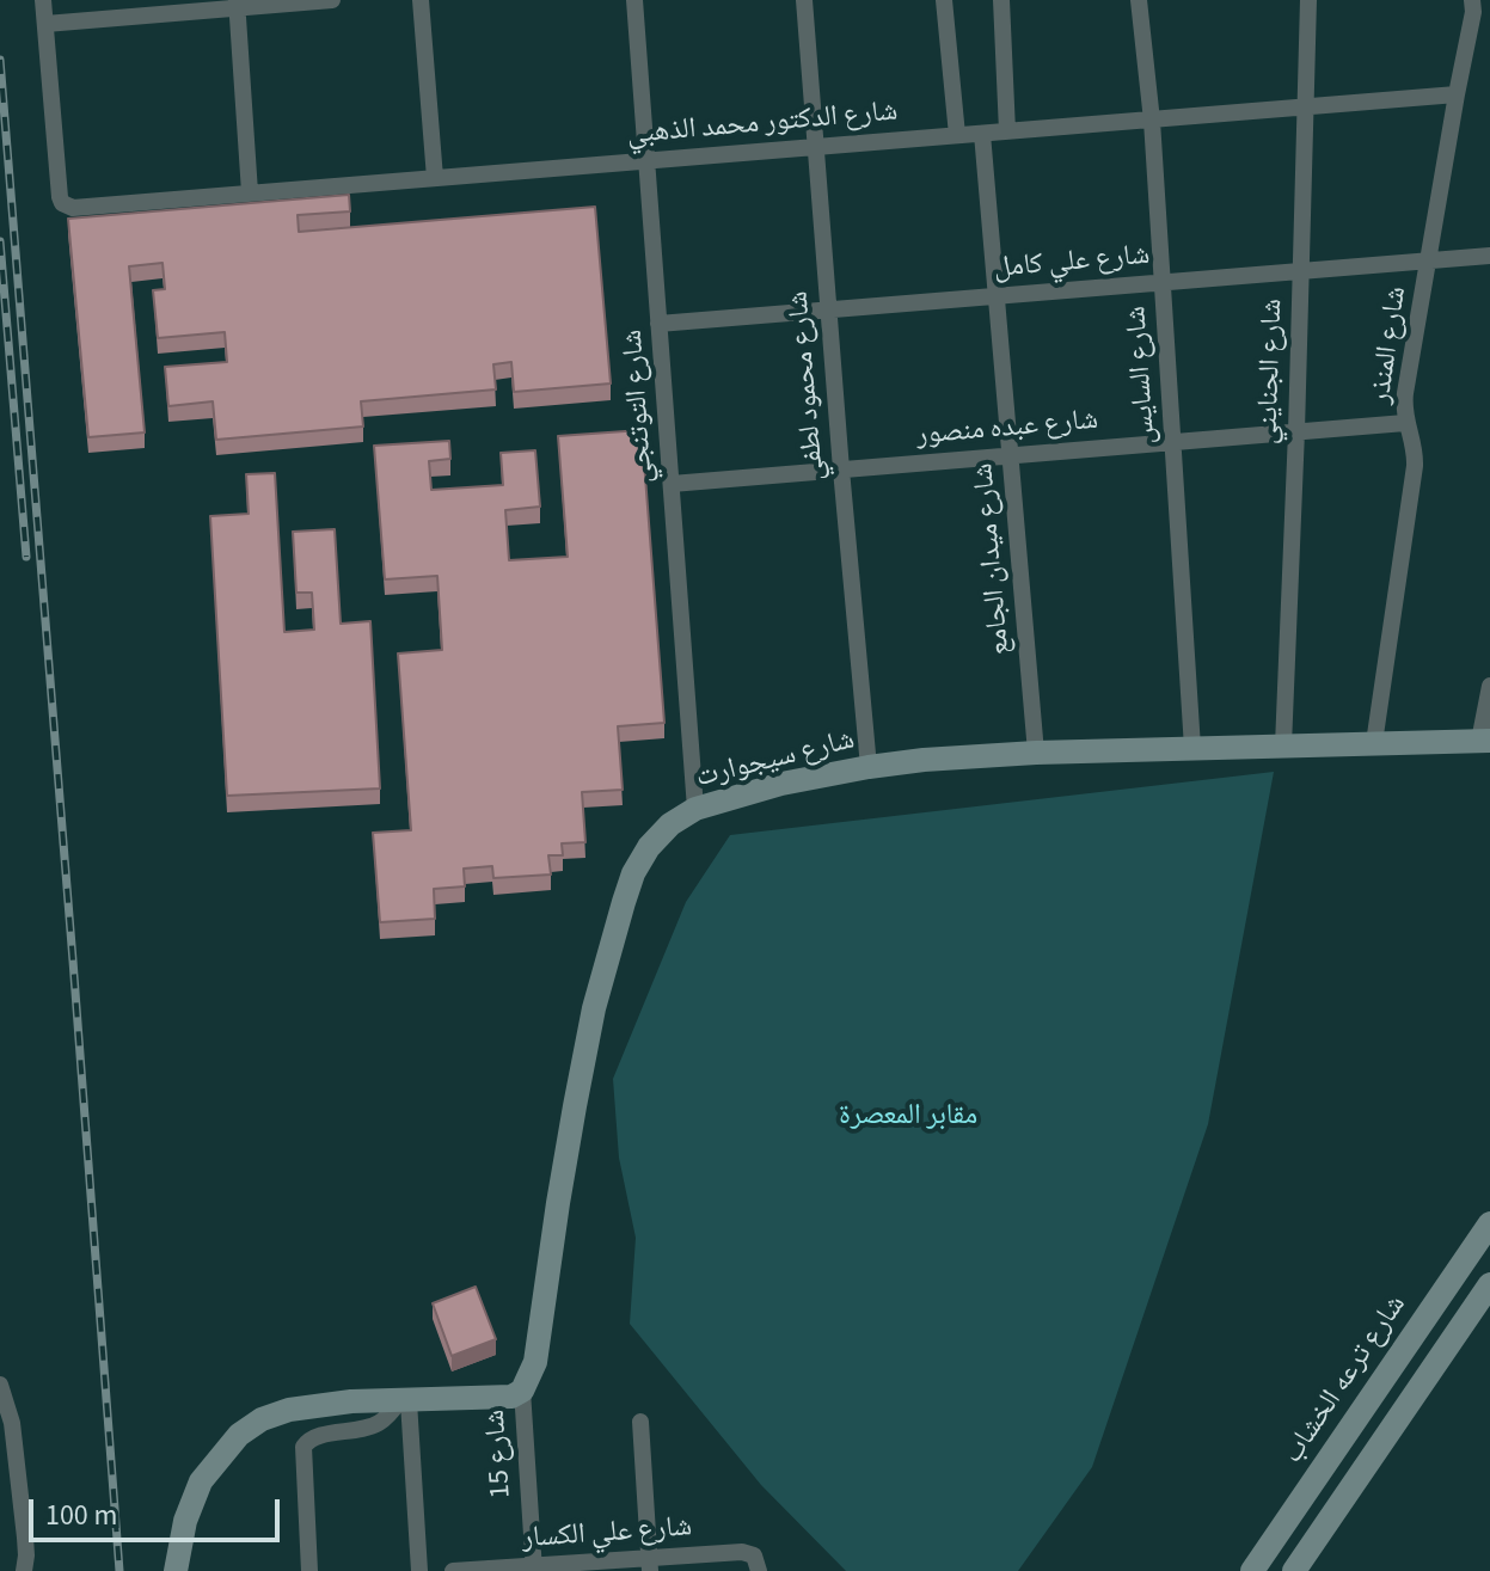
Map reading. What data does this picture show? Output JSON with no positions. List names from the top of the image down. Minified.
{"streets":{"street":["شارع الدكتور محمد الذهبي","شارع علي كامل","شارع المنذر","شارع الجنايني","شارع السايس","شارع محمود لطفي","شارع التوتنجي","شارع عبده منصور","شارع ميدان الجامع","شارع سيجوارت","شارع ترعه الخشاب","شارع 15","شارع علي الكسار"]},"crossings":[["شارع الدكتور محمد الذهبي","شارع المنذر"],["شارع الدكتور محمد الذهبي","شارع الجنايني"],["شارع الدكتور محمد الذهبي","شارع السايس"],["شارع الدكتور محمد الذهبي","شارع محمود لطفي"],["شارع الدكتور محمد الذهبي","شارع التوتنجي"],["شارع الدكتور محمد الذهبي","شارع ميدان الجامع"],["شارع علي كامل","شارع المنذر"],["شارع علي كامل","شارع الجنايني"],["شارع علي كامل","شارع السايس"],["شارع علي كامل","شارع محمود لطفي"],["شارع علي كامل","شارع التوتنجي"],["شارع علي كامل","شارع ميدان الجامع"],["شارع المنذر","شارع عبده منصور"],["شارع المنذر","شارع سيجوارت"],["شارع الجنايني","شارع عبده منصور"],["شارع الجنايني","شارع سيجوارت"],["شارع السايس","شارع عبده منصور"],["شارع السايس","شارع سيجوارت"],["شارع محمود لطفي","شارع عبده منصور"],["شارع محمود لطفي","شارع سيجوارت"],["شارع التوتنجي","شارع عبده منصور"],["شارع التوتنجي","شارع سيجوارت"],["شارع عبده منصور","شارع ميدان الجامع"],["شارع ميدان الجامع","شارع سيجوارت"],["شارع سيجوارت","شارع 15"],["شارع 15","شارع علي الكسار"]],"parks":["مقابر المعصرة"],"scale_bar":"100 m"}
